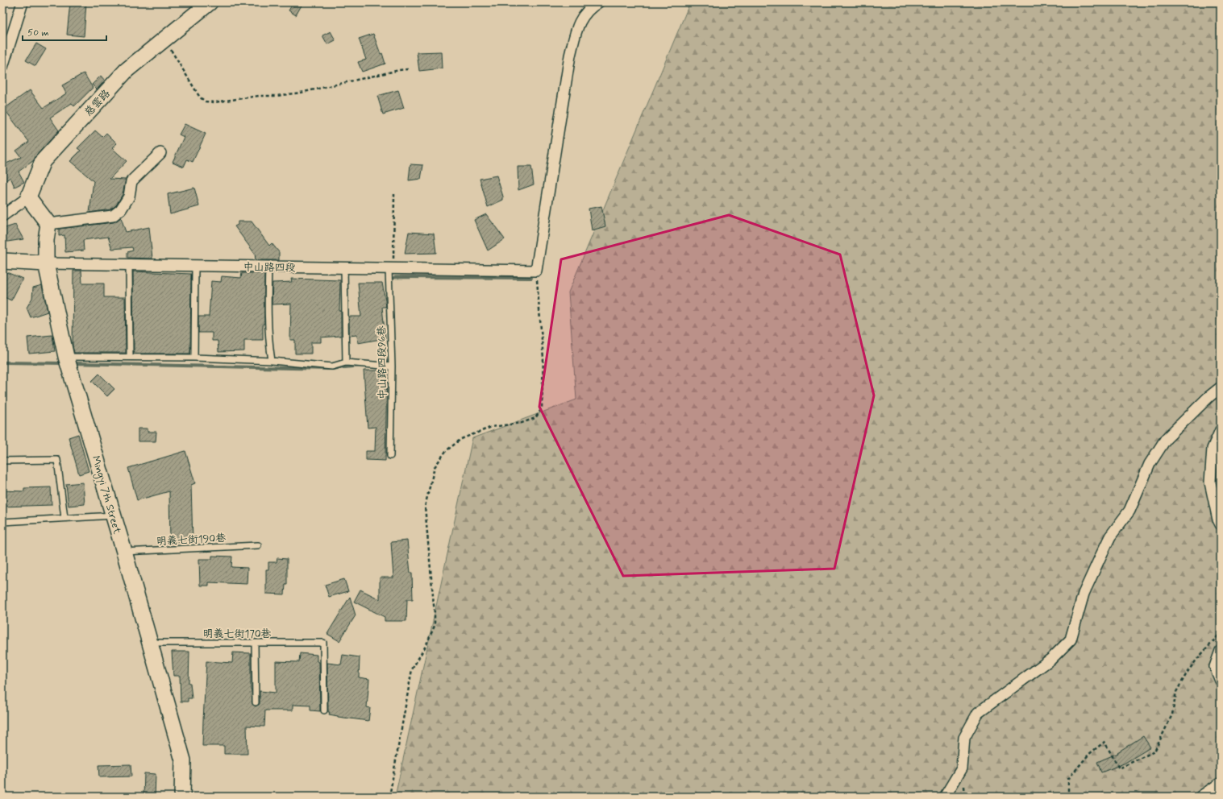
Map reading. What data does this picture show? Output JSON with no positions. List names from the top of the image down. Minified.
{"streets":{"street":["慈雲路","中山路四段","Mingyi 7th Street"],"lane":["中山路四段96巷","明義七街190巷","明義七街170巷"]},"crossings":[["中山路四段","中山路四段96巷"],["中山路四段","Mingyi 7th Street"],["Mingyi 7th Street","明義七街190巷"],["Mingyi 7th Street","明義七街170巷"]],"scale_bar":"50 m"}
